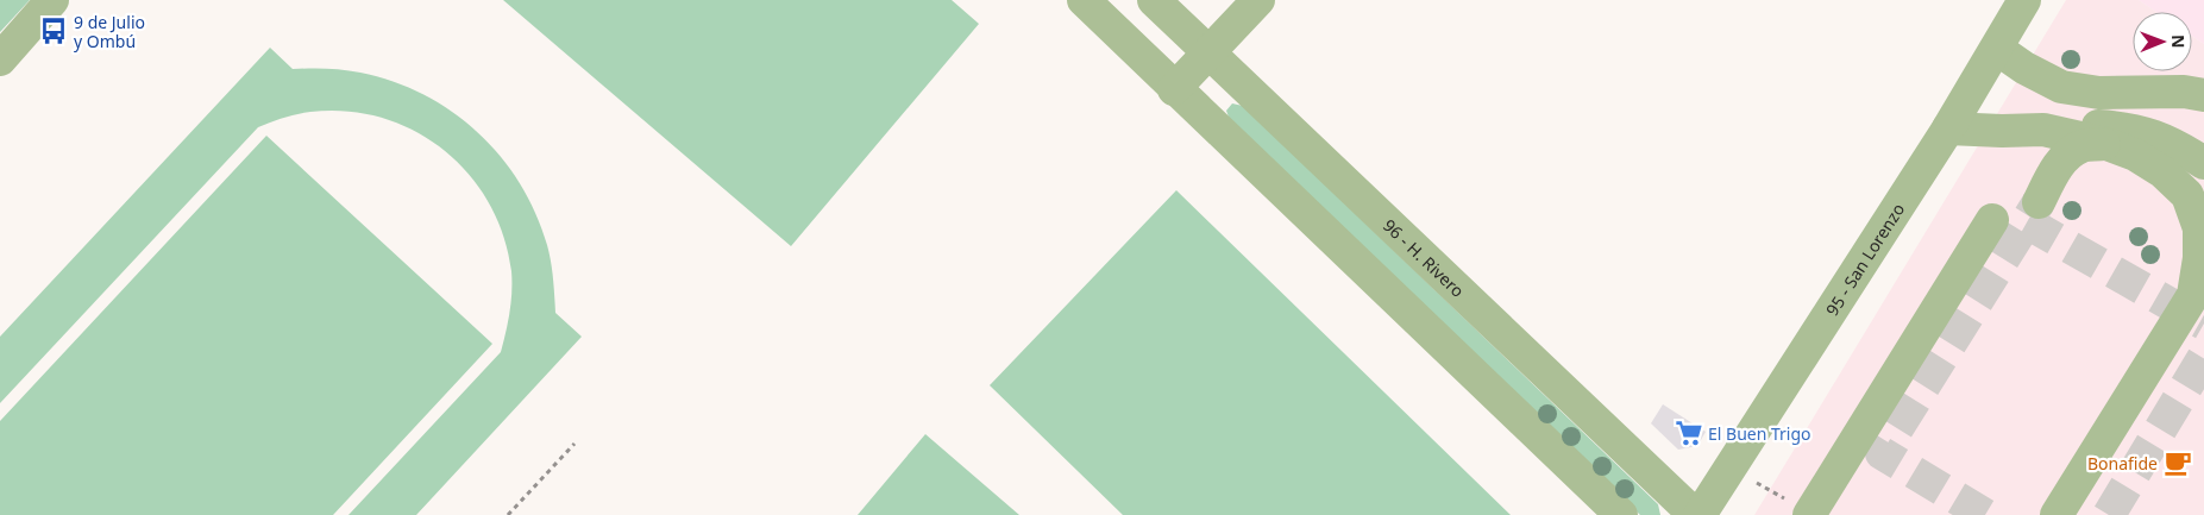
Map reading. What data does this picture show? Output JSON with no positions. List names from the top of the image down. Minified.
{"streets":{"street":["96 - H. Rivero","95 - San Lorenzo"]},"places":{"bus stop":["9 de Julio y Ombú"],"supermarket":["El Buen Trigo"],"cafe":["Bonafide"]},"north":"right"}
